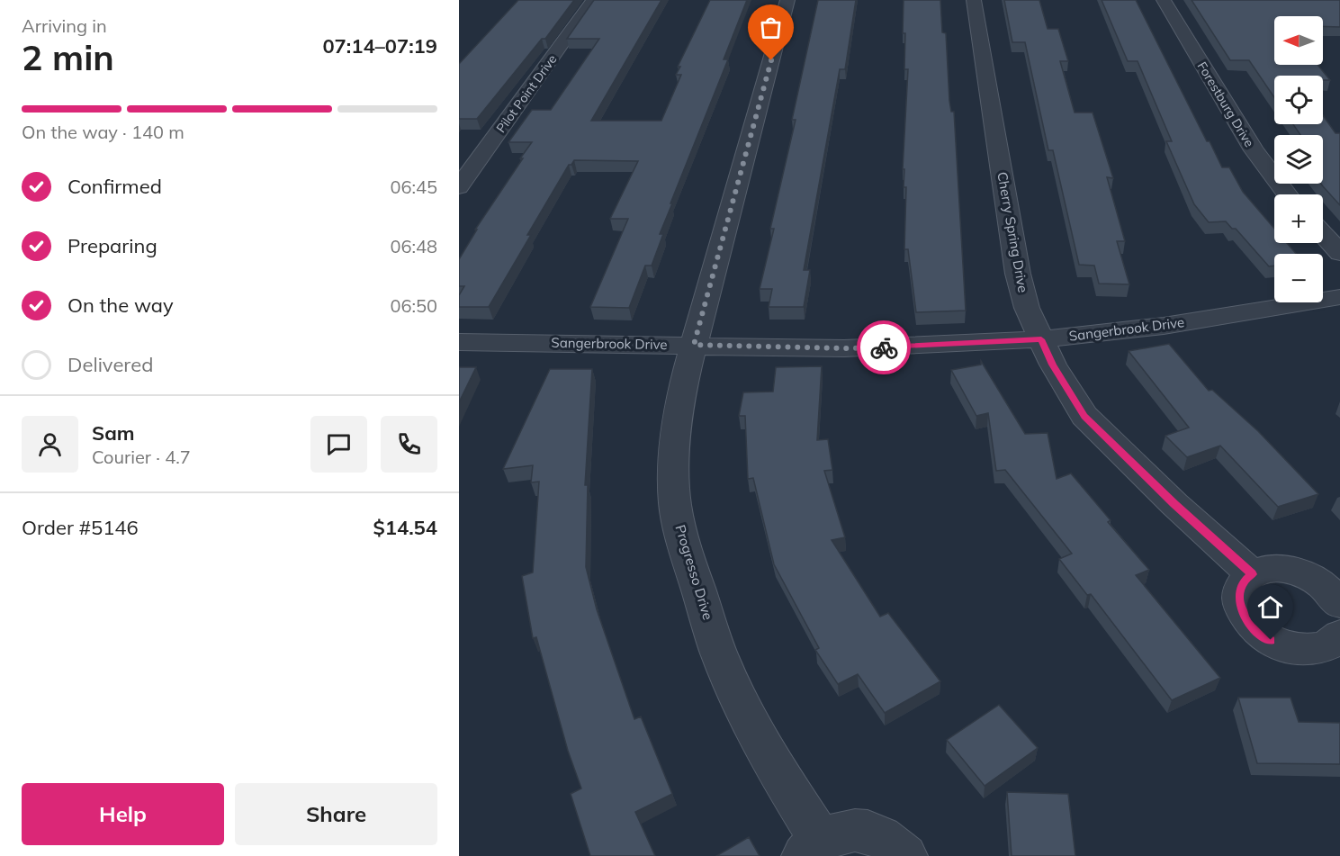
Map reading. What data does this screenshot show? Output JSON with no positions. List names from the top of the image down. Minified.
{"streets":{"street":["Pilot Point Drive","Forestburg Drive","Cherry Spring Drive","Sangerbrook Drive","Progresso Drive"]},"crossings":[["Cherry Spring Drive","Sangerbrook Drive"],["Sangerbrook Drive","Progresso Drive"]],"north":"left","page":{"heading":["2 min","Arriving in","07:14–07:19"],"panel":["Sam","Courier · 4.7","Order #5146","$14.54"],"map_buttons":["+","−"],"bar":"On the way · 140 m","list":[["Confirmed","06:45"],["Preparing","06:48"],["On the way","06:50"],"Delivered"],"buttons":["Help","Share"]}}
